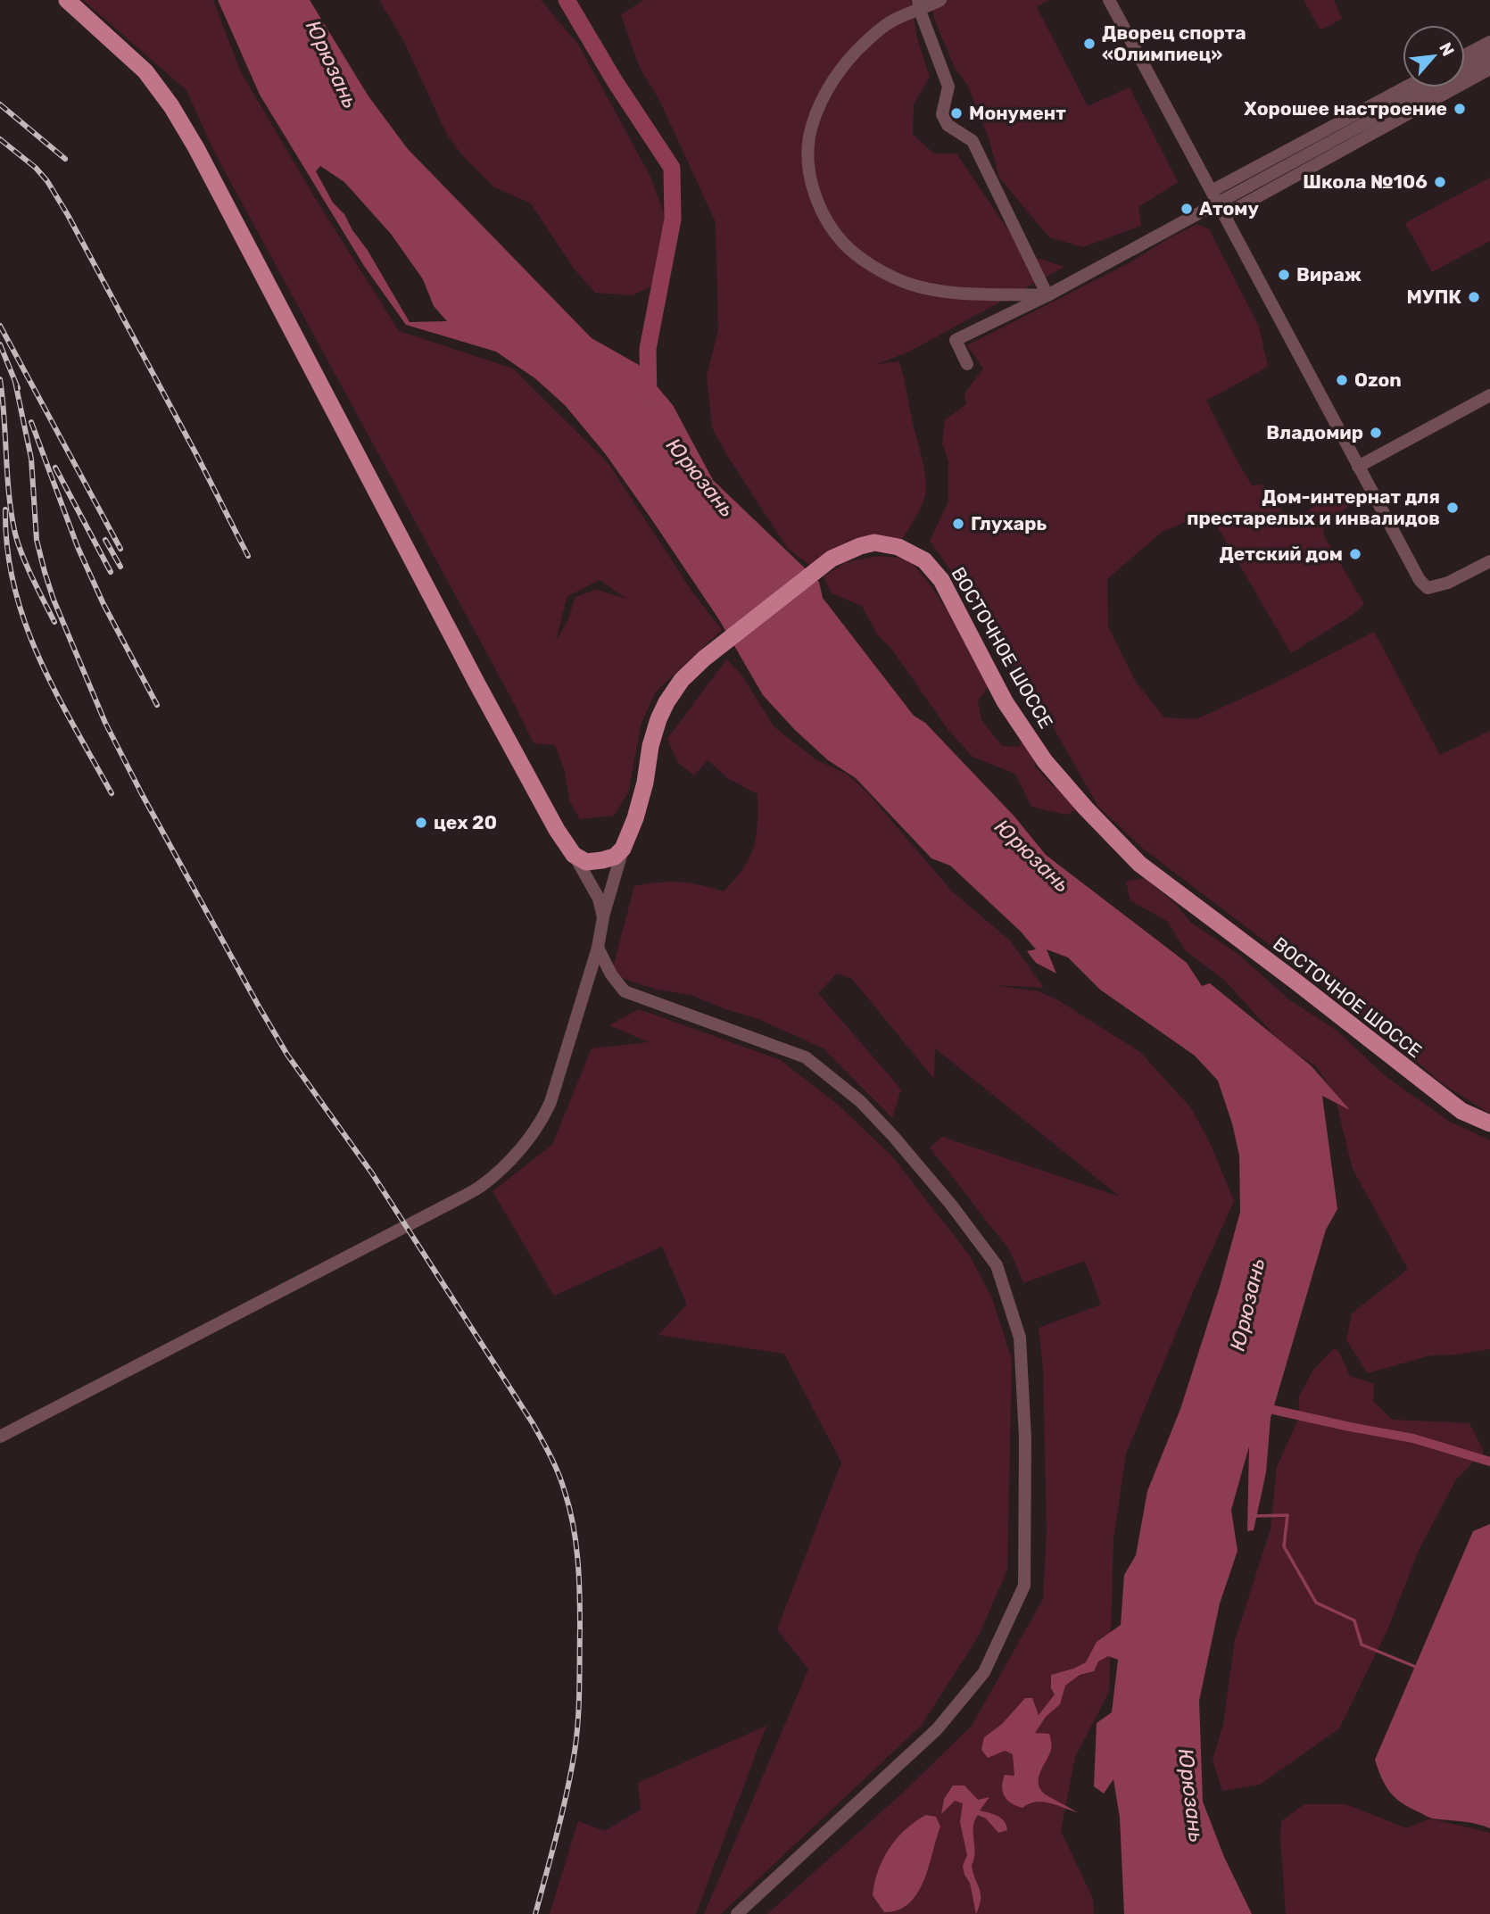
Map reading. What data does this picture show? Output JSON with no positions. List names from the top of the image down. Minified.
{"streets":{"main road":["ВОСТОЧНОЕ ШОССЕ"]},"water":["Юрюзань"],"places":["Дворец спорта «Олимпиец»","Хорошее настроение","Монумент","Школа №106","Атому","Вираж","МУПК","Ozon","Владомир","Дом-интернат для престарелых и инвалидов","Глухарь","Детский дом","цех 20"],"north":"top right"}
